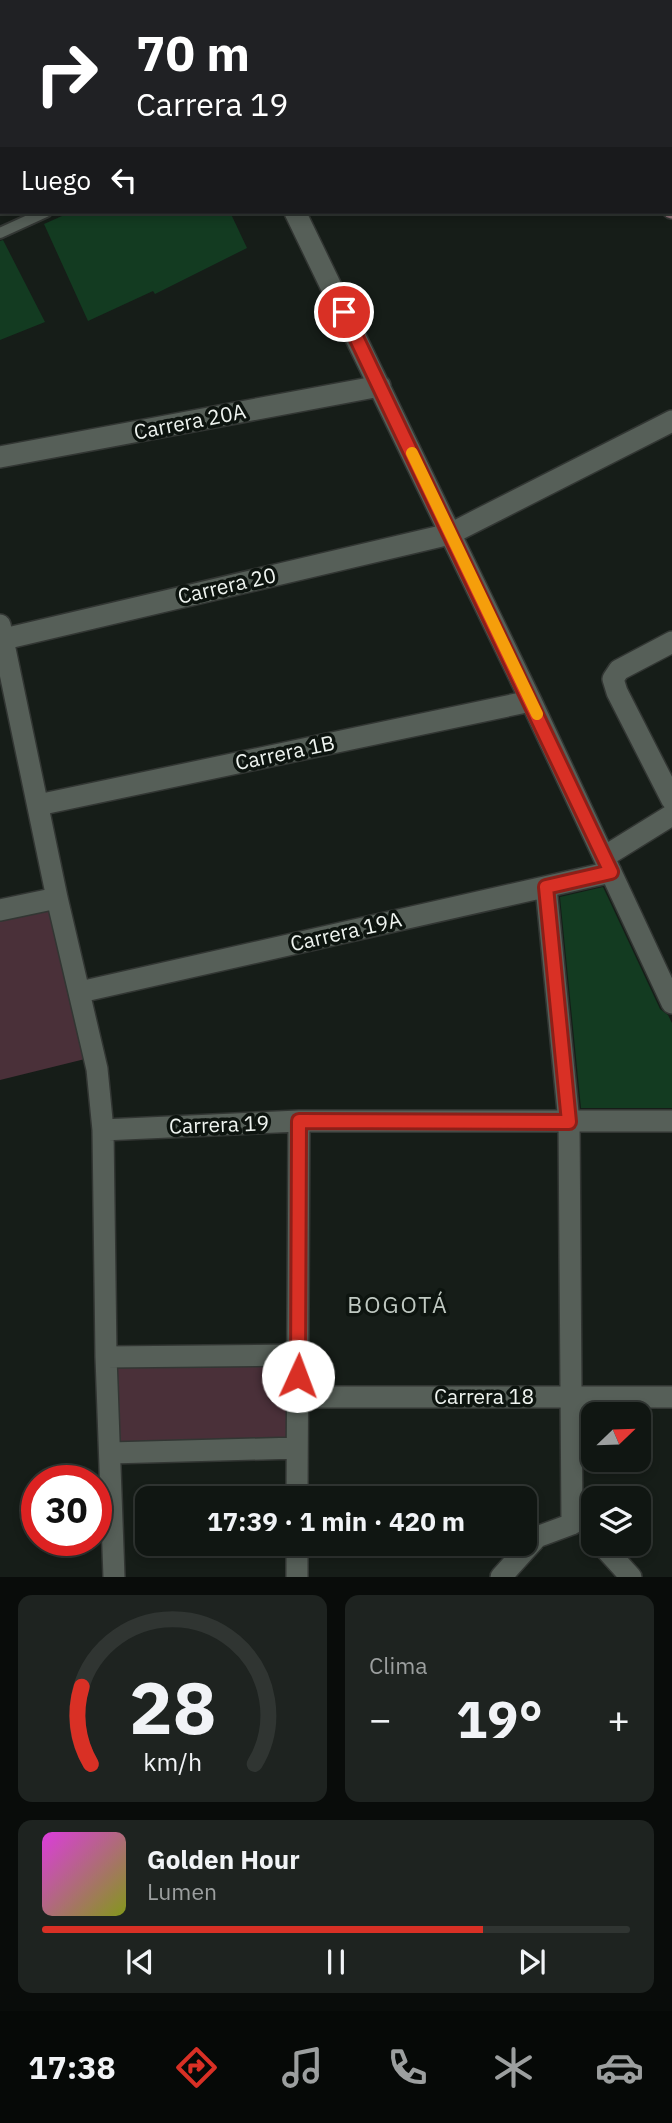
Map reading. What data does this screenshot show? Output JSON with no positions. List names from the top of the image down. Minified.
{"streets":{"street":["Carrera 20A","Carrera 20","Carrera 1B","Carrera 19A","Carrera 19","Carrera 18"]},"districts":["BOGOTÁ"],"north":"top right","page":{"turn":["70 m","Carrera 19"],"then":"Luego","limit":"30","trip":"17:39 · 1 min · 420 m","tile":"Clima","heat":["−","19°","+"],"song":["Golden Hour","Lumen"],"tabs":"17:38","gauge":["28","km/h"]}}
